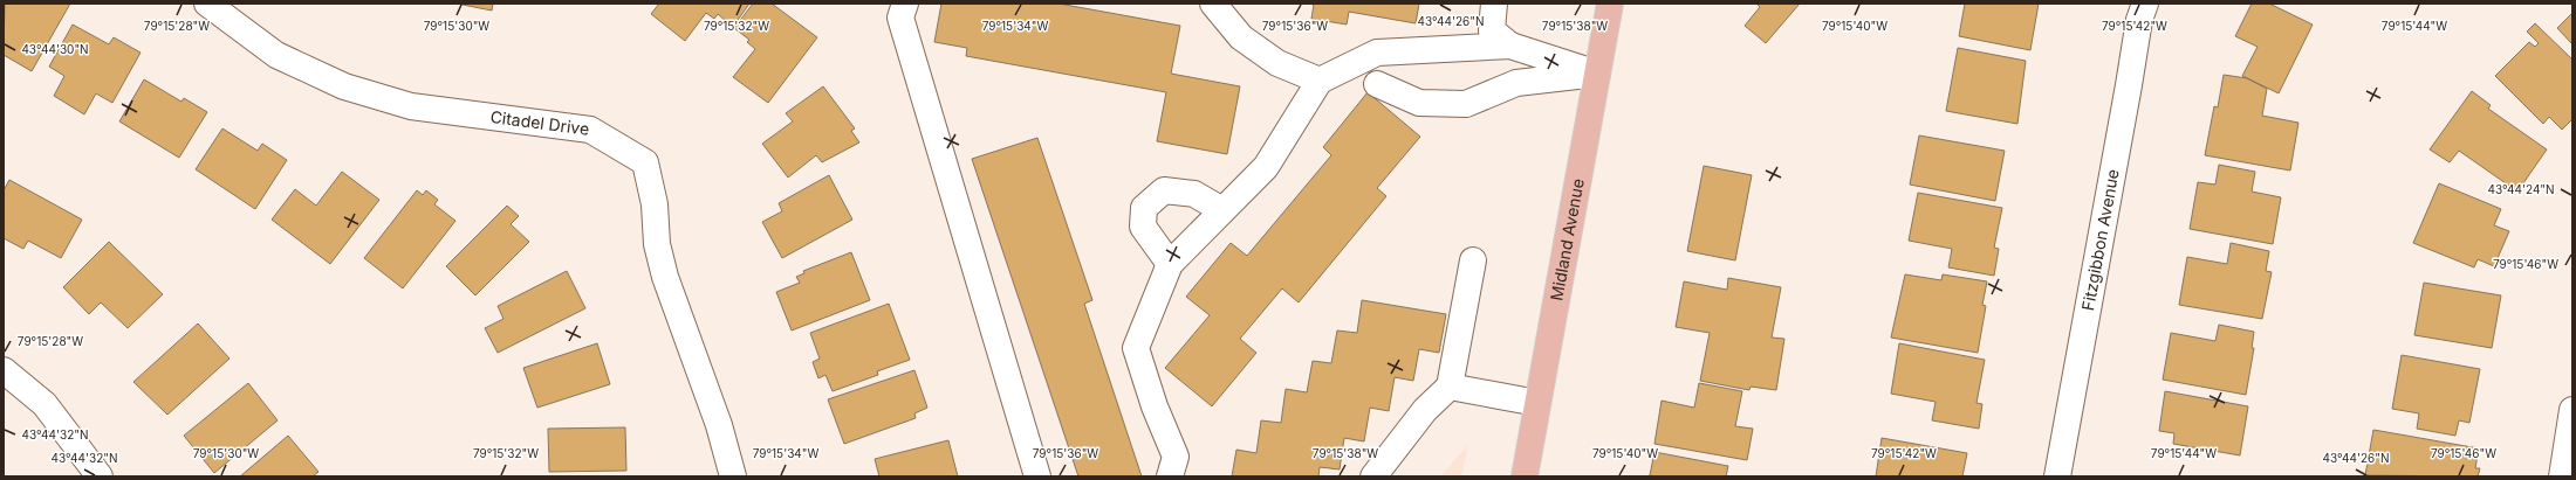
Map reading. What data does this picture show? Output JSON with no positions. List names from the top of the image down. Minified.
{"streets":{"main road":["Midland Avenue"],"street":["Citadel Drive","Fitzgibbon Avenue"]},"coordinates":["43°44'26\"N","79°15'28\"W","79°15'30\"W","79°15'32\"W","79°15'34\"W","79°15'36\"W","79°15'38\"W","79°15'40\"W","79°15'42\"W","79°15'44\"W","43°44'30\"N","43°44'24\"N","79°15'46\"W","43°44'32\"N"]}
